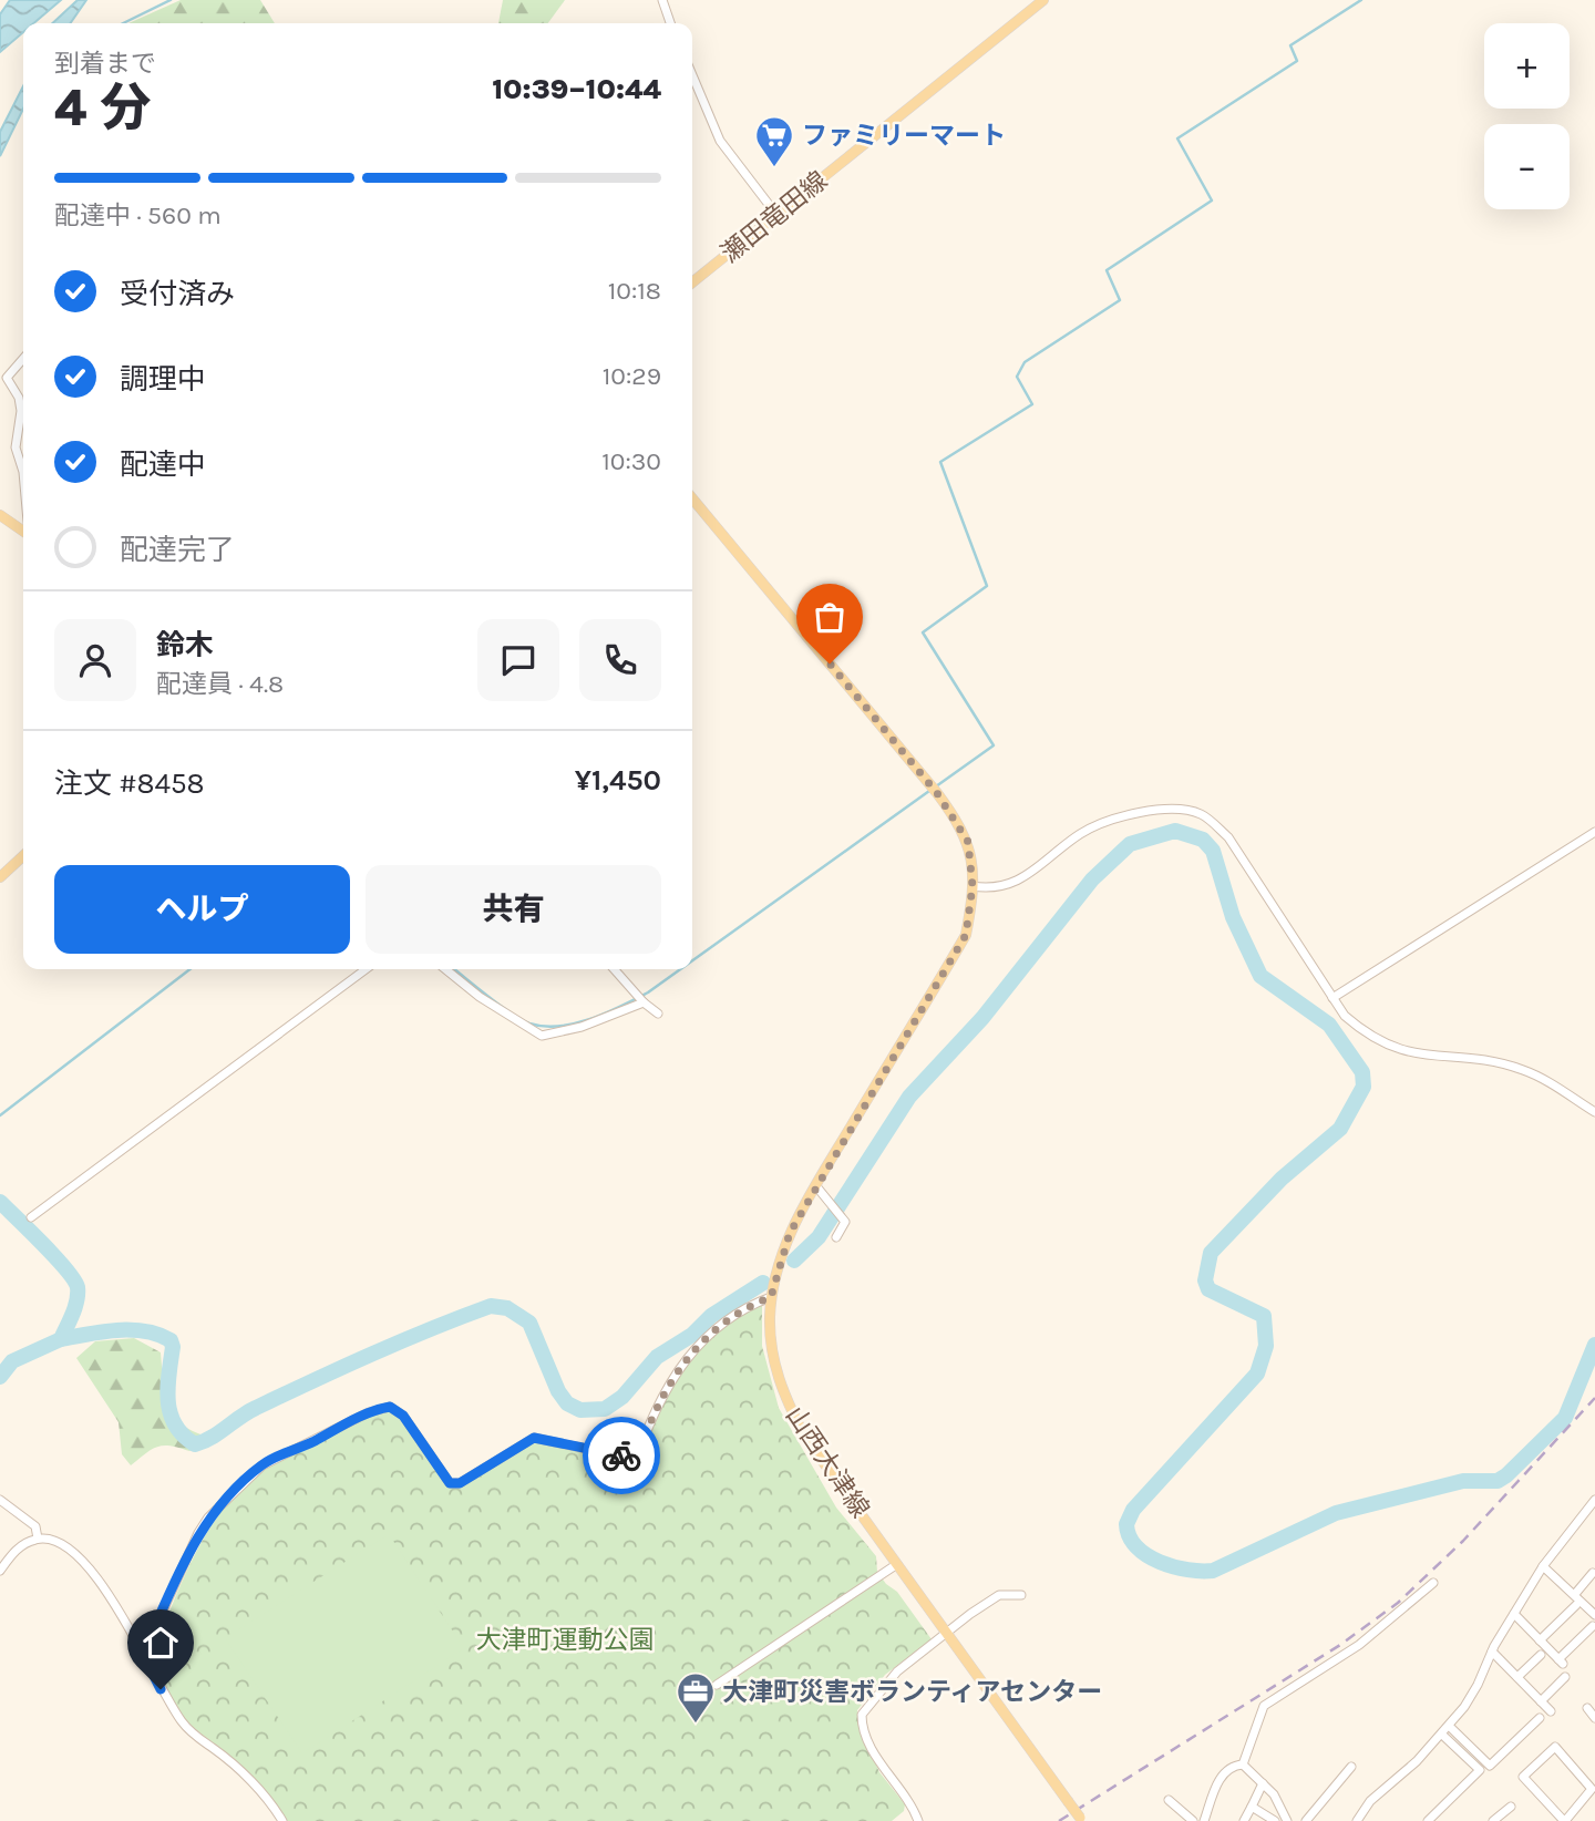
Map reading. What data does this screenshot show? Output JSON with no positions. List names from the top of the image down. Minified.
{"streets":{"main road":["瀬田竜田線","山西大津線"]},"parks":["大津町運動公園"],"places":{"supermarket":["ファミリーマート"],"office":["大津町災害ボランティアセンター"]},"page":{"map_buttons":["+","−"],"heading":["4 分","到着まで","10:39–10:44"],"panel":["鈴木","配達員 · 4.8","注文 #8458","¥1,450"],"bar":"配達中 · 560 m","list":[["受付済み","10:18"],["調理中","10:29"],["配達中","10:30"],"配達完了"],"buttons":["ヘルプ","共有"]}}
